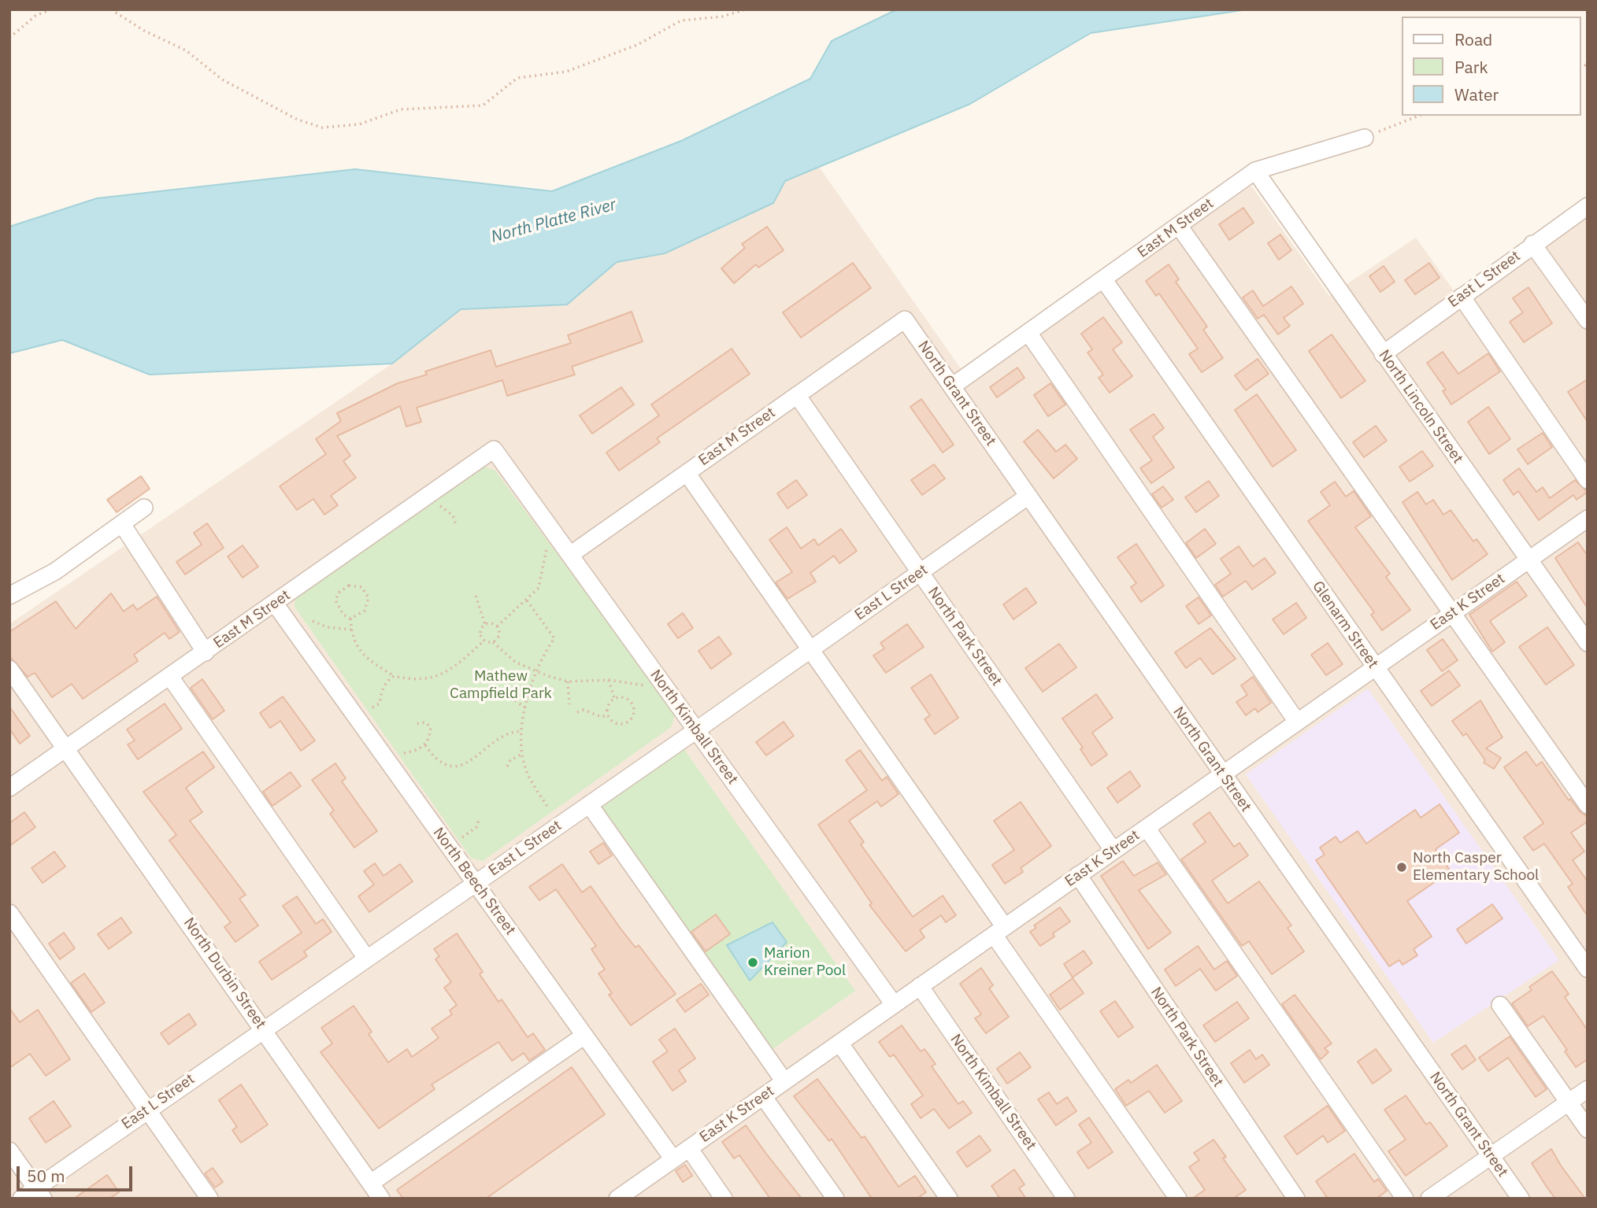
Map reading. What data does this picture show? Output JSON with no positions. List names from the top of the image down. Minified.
{"streets":{"street":["East M Street","East L Street","North Grant Street","North Lincoln Street","East K Street","Glenarm Street","North Park Street","North Kimball Street","North Beech Street","North Durbin Street"]},"crossings":[["East M Street","North Grant Street"],["East M Street","North Lincoln Street"],["East M Street","Glenarm Street"],["East M Street","North Park Street"],["East M Street","North Kimball Street"],["East M Street","North Beech Street"],["East M Street","North Durbin Street"],["East L Street","North Grant Street"],["East L Street","North Lincoln Street"],["East L Street","North Park Street"],["East L Street","North Kimball Street"],["East L Street","North Beech Street"],["East L Street","North Durbin Street"],["North Grant Street","East K Street"],["North Lincoln Street","East K Street"],["East K Street","Glenarm Street"],["East K Street","North Park Street"],["East K Street","North Kimball Street"],["East K Street","North Beech Street"]],"water":["North Platte River"],"parks":["Mathew Campfield Park"],"places":["North Casper Elementary School","Marion Kreiner Pool"],"legend":["Road","Park","Water"],"scale_bar":"50 m"}
